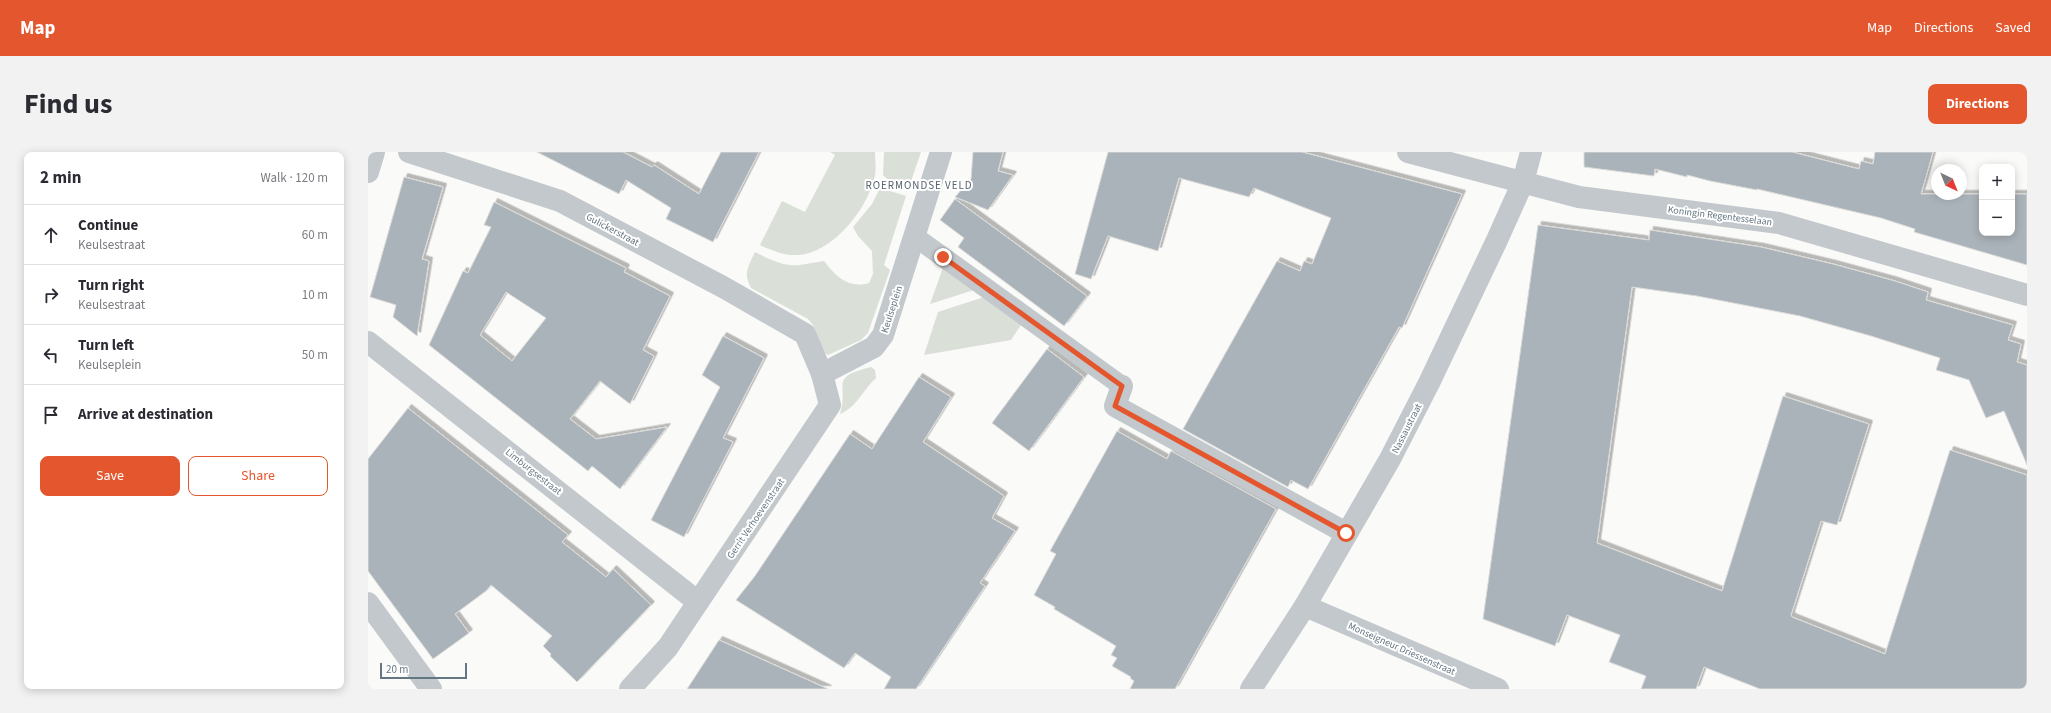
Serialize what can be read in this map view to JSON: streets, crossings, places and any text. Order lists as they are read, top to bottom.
{
  "streets": {
    "street": [
      "Koningin Regentesselaan",
      "Gulickerstraat",
      "Keulseplein",
      "Nassaustraat",
      "Limburgsestraat",
      "Gerrit Verhoevenstraat",
      "Monseigneur Driessenstraat"
    ]
  },
  "crossings": [
    ["Koningin Regentesselaan", "Nassaustraat"],
    ["Gulickerstraat", "Gerrit Verhoevenstraat"],
    ["Keulseplein", "Gerrit Verhoevenstraat"],
    ["Nassaustraat", "Monseigneur Driessenstraat"],
    ["Limburgsestraat", "Gerrit Verhoevenstraat"]
  ],
  "districts": ["ROERMONDSE VELD"],
  "scale_bar": "20 m",
  "north": "bottom right",
  "page": {
    "header": "Map",
    "nav": ["Map", "Directions", "Saved"],
    "title": "Find us",
    "buttons": [
      "Directions",
      ["Save", "Share"]
    ],
    "heading": ["2 min", "Walk · 120 m"],
    "map_buttons": ["+", "−"],
    "list": [
      ["Continue", "Keulsestraat", "60 m"],
      ["Turn right", "Keulsestraat", "10 m"],
      ["Turn left", "Keulseplein", "50 m"],
      "Arrive at destination"
    ],
    "scale": "20 m"
  }
}
